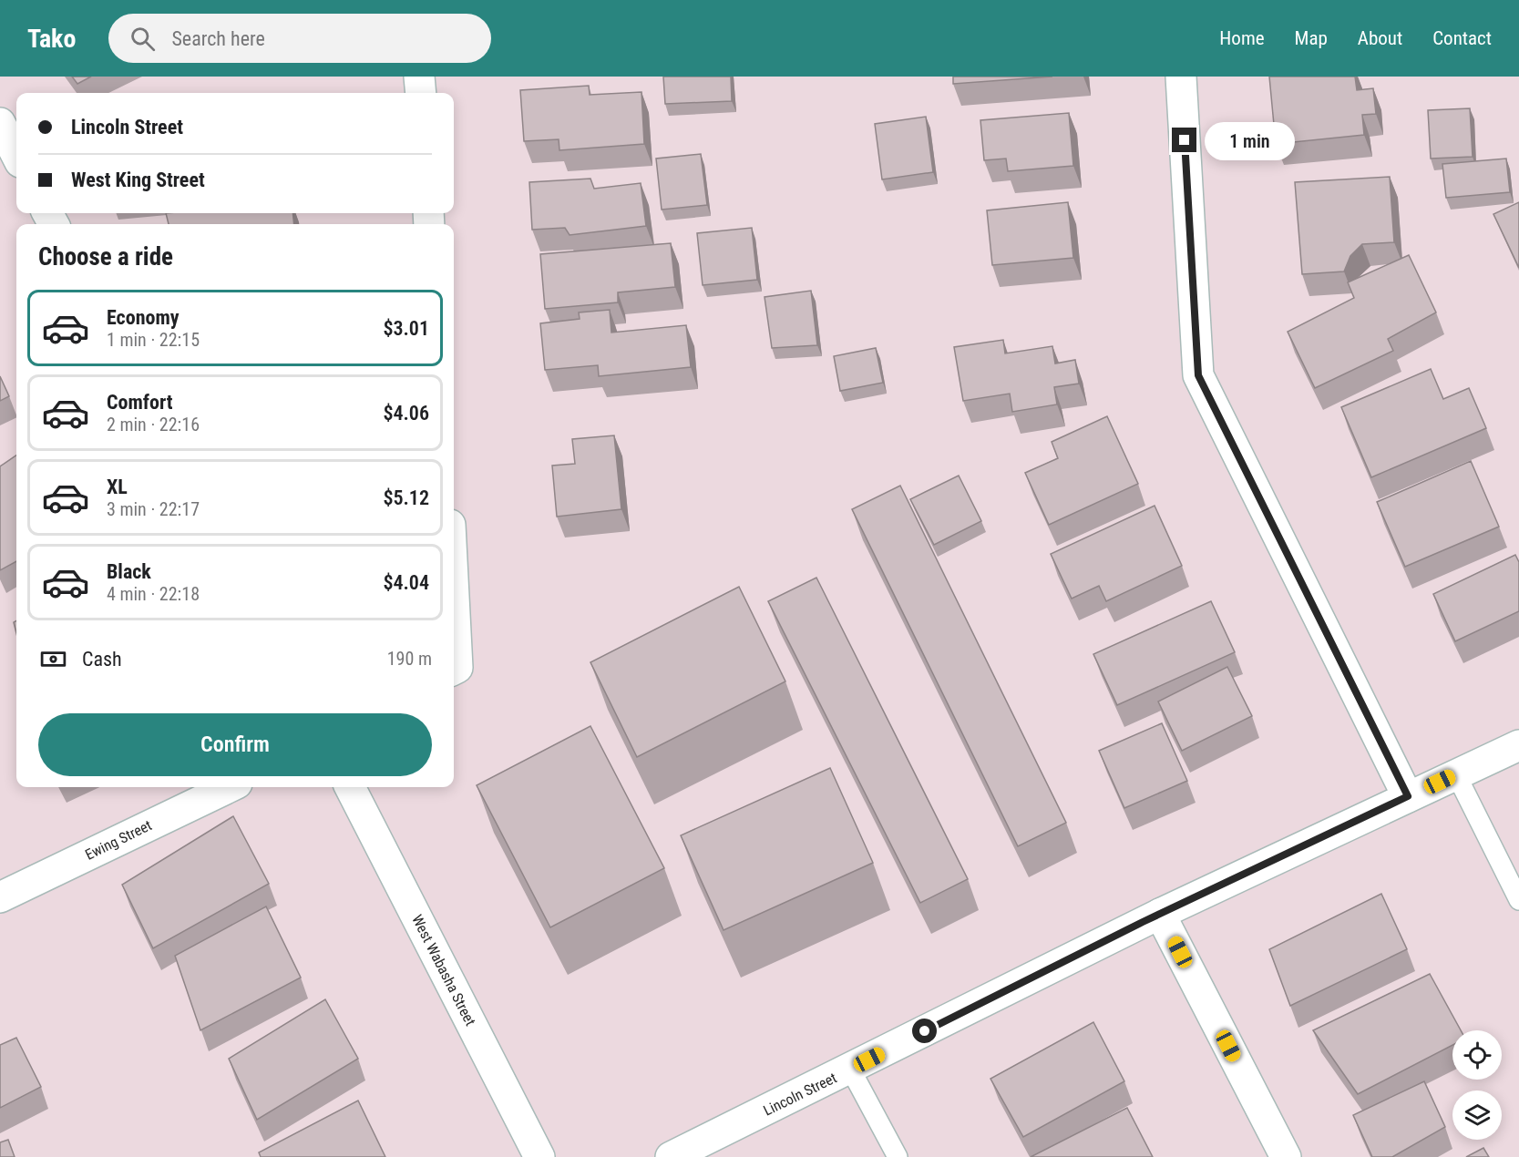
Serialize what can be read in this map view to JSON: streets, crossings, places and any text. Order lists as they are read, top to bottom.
{
  "streets": {
    "street": ["Ewing Street", "West Wabasha Street", "Lincoln Street"]
  },
  "page": {
    "header": "Tako",
    "search": "Search here",
    "nav": [
      "Home",
      "Map",
      "About",
      "Contact"
    ],
    "banner": ["Lincoln Street", "West King Street"],
    "bubble": "1 min",
    "heading": "Choose a ride",
    "list": [
      {
        "name": "Economy",
        "note": "1 min · 22:15",
        "value": "$3.01"
      },
      {
        "name": "Comfort",
        "note": "2 min · 22:16",
        "value": "$4.06"
      },
      {
        "name": "XL",
        "note": "3 min · 22:17",
        "value": "$5.12"
      },
      {
        "name": "Black",
        "note": "4 min · 22:18",
        "value": "$4.04"
      }
    ],
    "pay": ["Cash", "190 m"],
    "buttons": "Confirm"
  }
}
